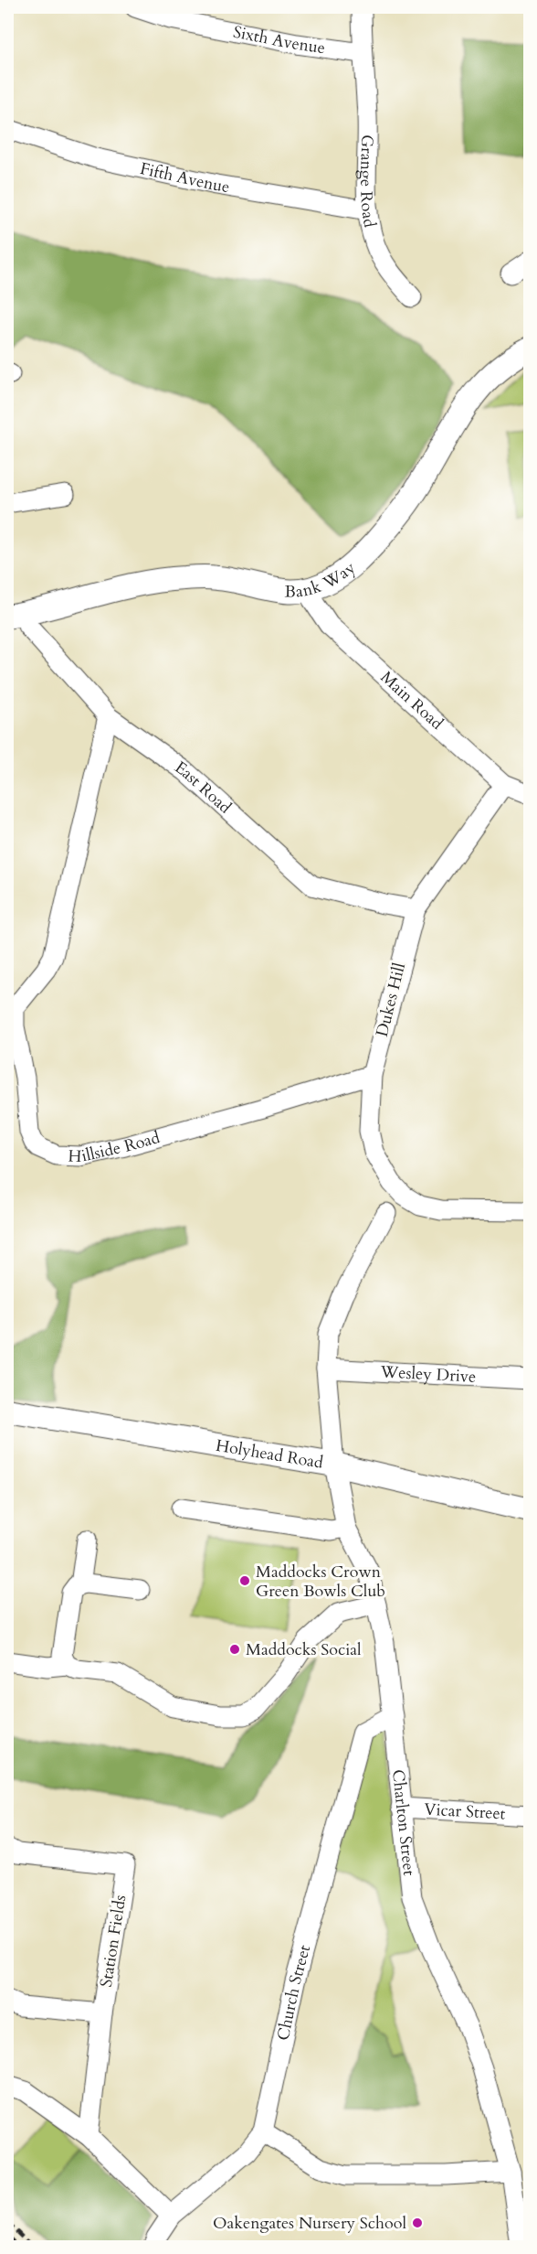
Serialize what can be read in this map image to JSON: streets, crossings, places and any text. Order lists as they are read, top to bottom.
{
  "streets": {
    "street": [
      "Sixth Avenue",
      "Fifth Avenue",
      "Grange Road",
      "Bank Way",
      "Main Road",
      "East Road",
      "Dukes Hill",
      "Hillside Road",
      "Wesley Drive",
      "Holyhead Road",
      "Vicar Street",
      "Charlton Street",
      "Station Fields",
      "Church Street"
    ]
  },
  "crossings": [
    ["Sixth Avenue", "Grange Road"],
    ["Fifth Avenue", "Grange Road"],
    ["Bank Way", "Main Road"],
    ["Bank Way", "East Road"],
    ["Main Road", "Dukes Hill"],
    ["East Road", "Dukes Hill"],
    ["East Road", "Hillside Road"],
    ["Dukes Hill", "Hillside Road"],
    ["Holyhead Road", "Charlton Street"],
    ["Vicar Street", "Charlton Street"],
    ["Charlton Street", "Church Street"]
  ],
  "places": ["Maddocks Crown Green Bowls Club", "Maddocks Social", "Oakengates Nursery School"]
}
